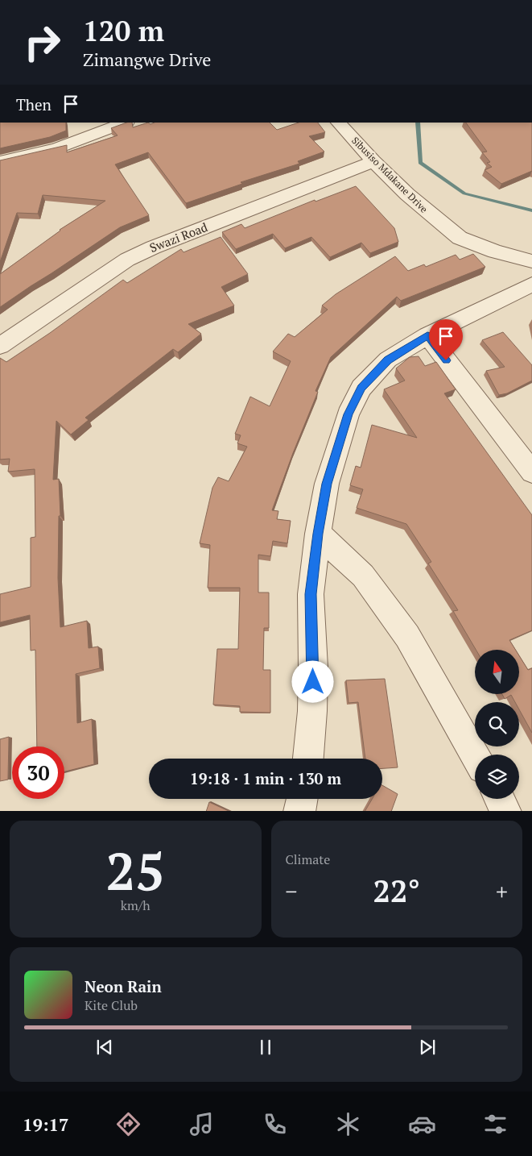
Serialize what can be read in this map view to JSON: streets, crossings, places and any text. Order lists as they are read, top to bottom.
{
  "streets": {
    "street": ["Sibusiso Mdakane Drive", "Swazi Road"]
  },
  "crossings": [
    ["Sibusiso Mdakane Drive", "Swazi Road"]
  ],
  "north": "top",
  "page": {
    "turn": ["120 m", "Zimangwe Drive"],
    "then": "Then",
    "limit": "30",
    "trip": "19:18 · 1 min · 130 m",
    "tile": [
      ["25", "km/h"],
      "Climate"
    ],
    "heat": ["−", "22°", "+"],
    "song": ["Neon Rain", "Kite Club"],
    "tabs": "19:17"
  }
}
